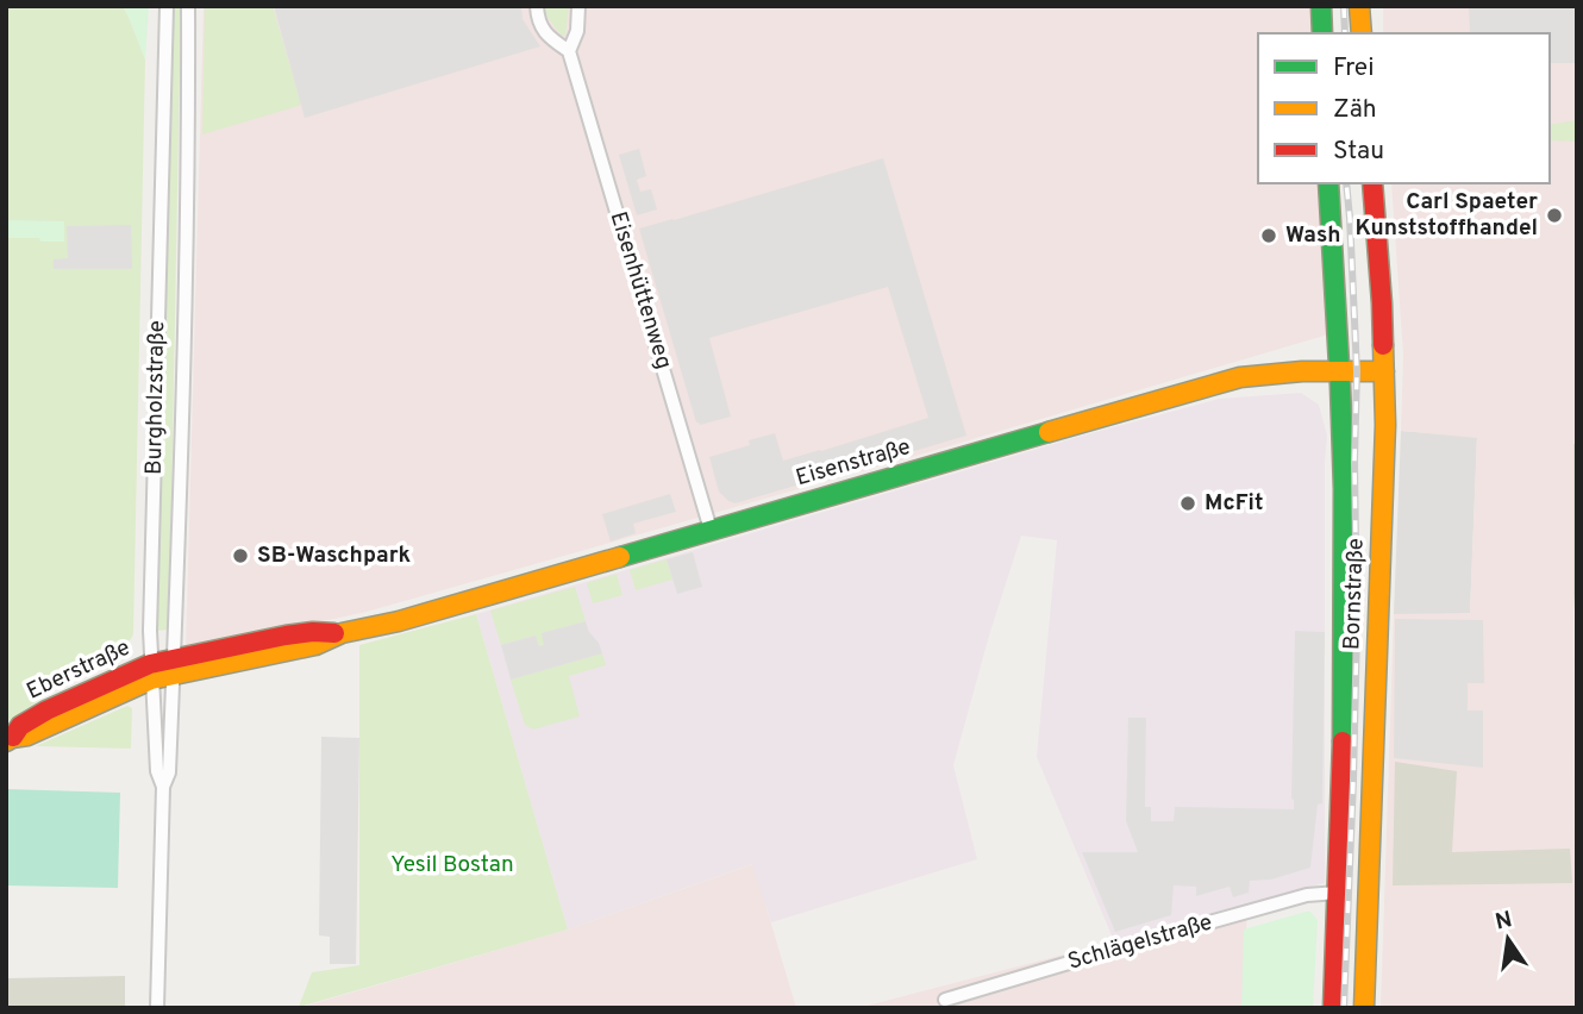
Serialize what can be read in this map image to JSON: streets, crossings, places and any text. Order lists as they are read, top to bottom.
{
  "streets": {
    "main road": ["Eisenstraße", "Bornstraße", "Eberstraße"],
    "street": ["Eisenhüttenweg", "Burgholzstraße", "Schlägelstraße"]
  },
  "crossings": [
    ["Eisenhüttenweg", "Eisenstraße"],
    ["Burgholzstraße", "Eisenstraße"],
    ["Burgholzstraße", "Eberstraße"],
    ["Eisenstraße", "Bornstraße"],
    ["Eisenstraße", "Eberstraße"],
    ["Bornstraße", "Schlägelstraße"]
  ],
  "parks": ["Yesil Bostan"],
  "places": [
    "Carl Spaeter Kunststoffhandel",
    "Wash",
    "McFit",
    "SB-Waschpark"
  ],
  "legend": ["Frei", "Zäh", "Stau"],
  "north": "top"
}
